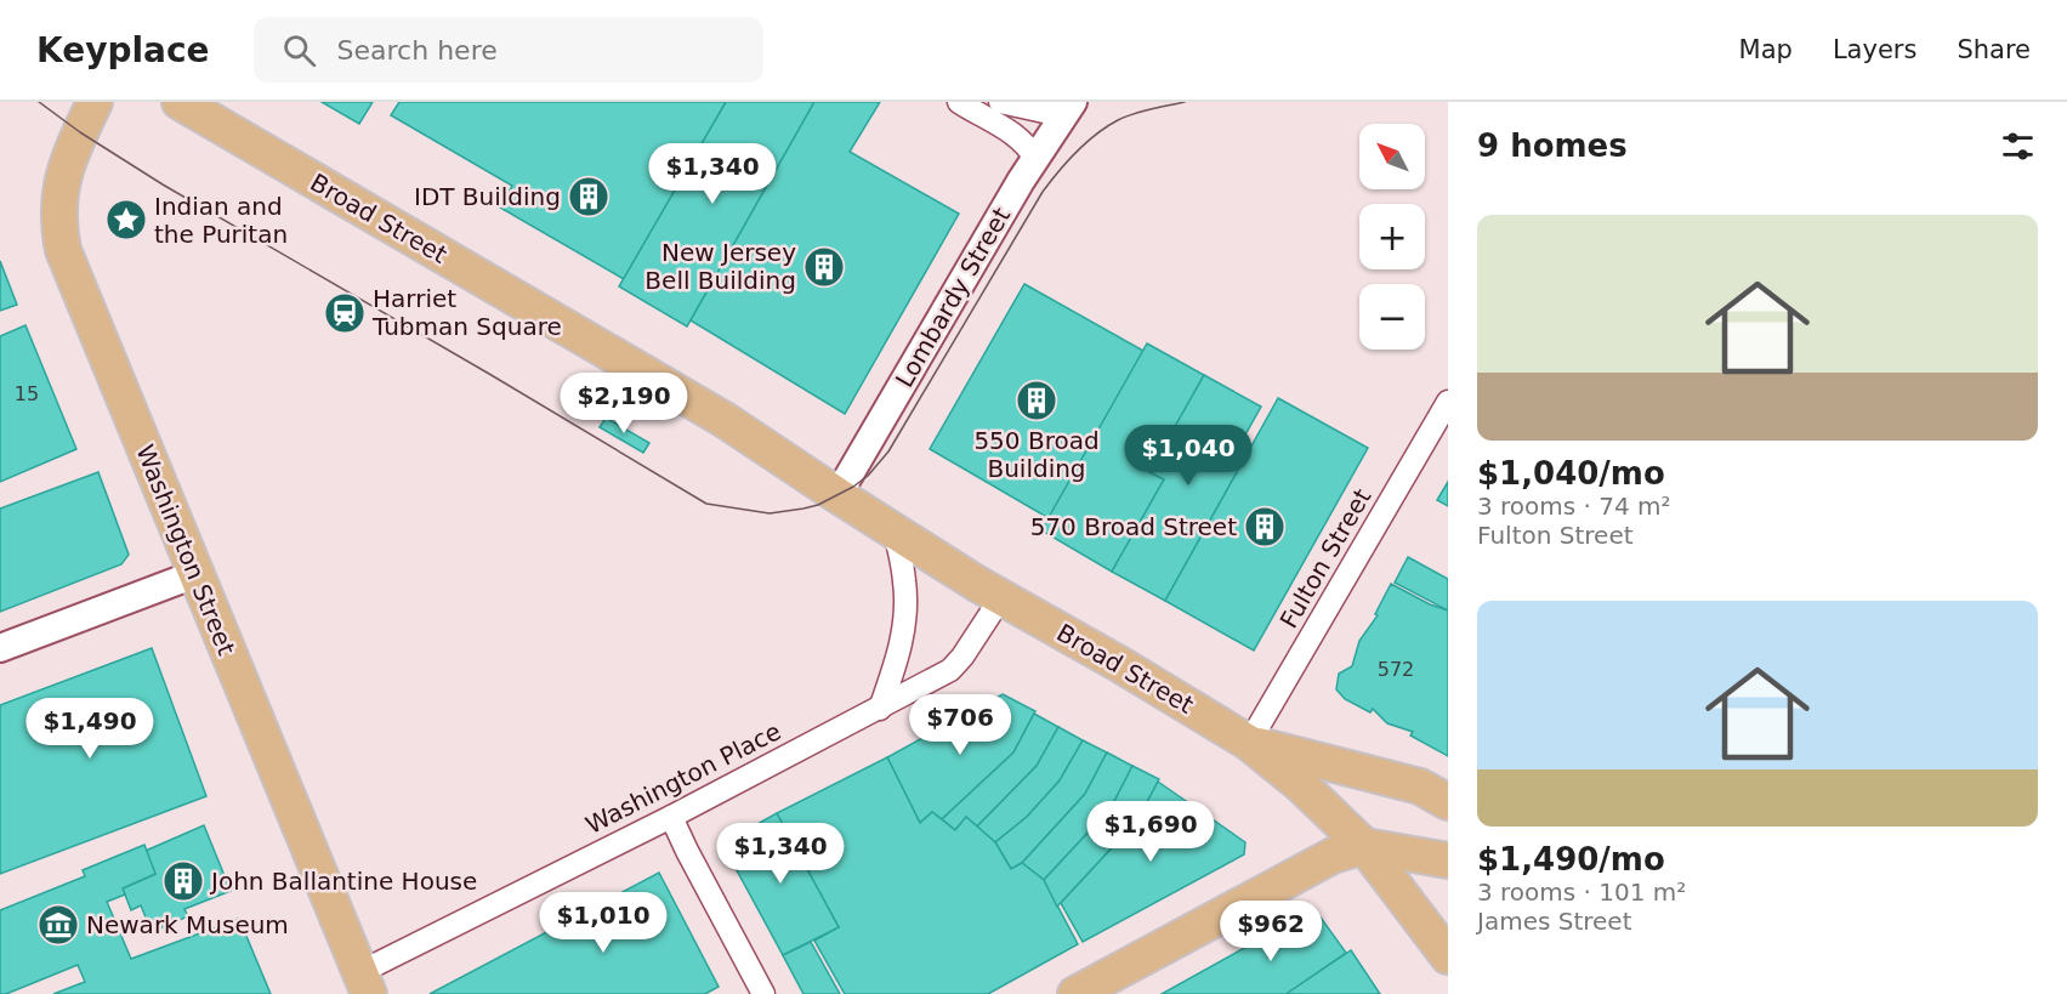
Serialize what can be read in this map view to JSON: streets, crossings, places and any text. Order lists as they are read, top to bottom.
{
  "streets": {
    "main road": ["Broad Street", "Washington Street"],
    "street": ["Lombardy Street", "Fulton Street", "Washington Place"]
  },
  "crossings": [
    ["Broad Street", "Lombardy Street"],
    ["Broad Street", "Fulton Street"],
    ["Broad Street", "Washington Place"],
    ["Washington Street", "Washington Place"]
  ],
  "places": {
    "building": [
      "IDT Building",
      "New Jersey Bell Building",
      "550 Broad Building",
      "570 Broad Street",
      "John Ballantine House"
    ],
    "place": ["Indian and the Puritan"],
    "station": ["Harriet Tubman Square"],
    "museum": ["Newark Museum"]
  },
  "house_numbers": ["15", "572"],
  "north": "top left",
  "page": {
    "header": "Keyplace",
    "search": "Search here",
    "nav": ["Map", "Layers", "Share"],
    "heading": "9 homes",
    "map_buttons": ["+", "−"],
    "price": [
      "$1,340",
      "$2,190",
      "$1,040",
      "$706",
      "$1,490",
      "$1,690",
      "$1,340",
      "$1,010",
      "$962"
    ],
    "list": [
      {
        "name": "$1,040/mo",
        "note": "3 rooms · 74 m² · Fulton Street"
      },
      {
        "name": "$1,490/mo",
        "note": "3 rooms · 101 m² · James Street"
      }
    ]
  }
}
